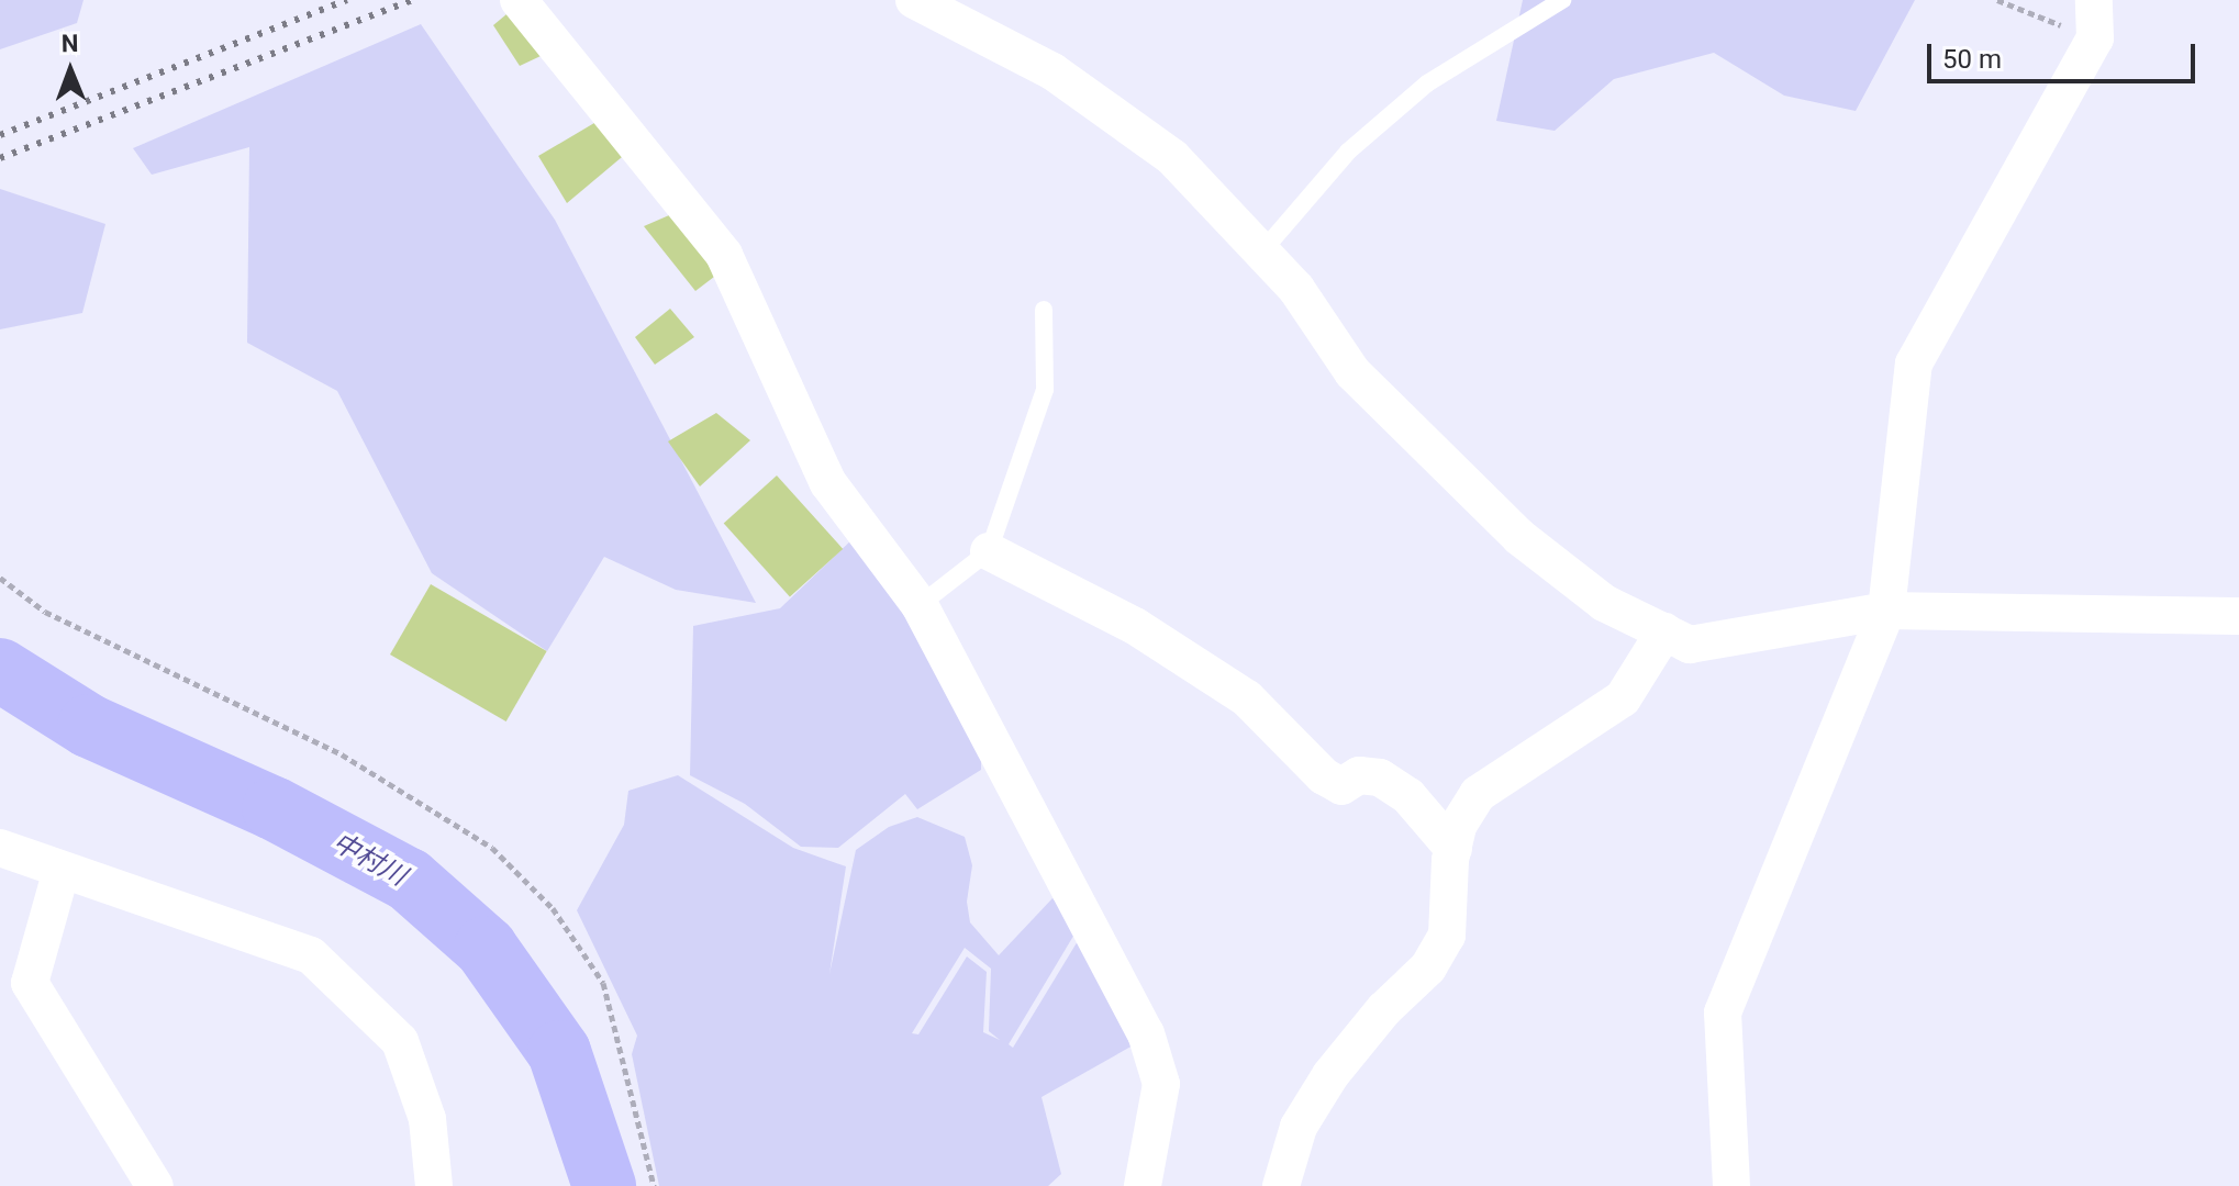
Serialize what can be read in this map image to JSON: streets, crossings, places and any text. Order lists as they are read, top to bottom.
{
  "water": ["中村川"],
  "scale_bar": "50 m",
  "north": "top"
}
